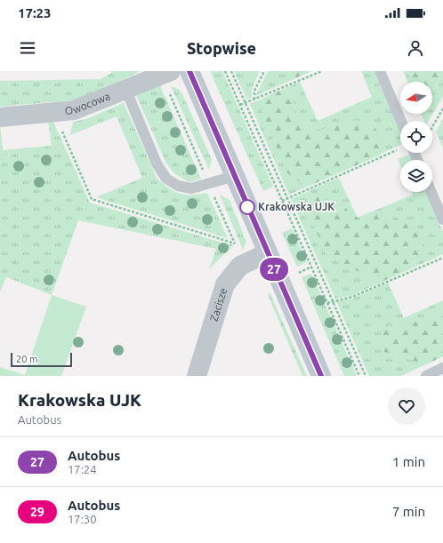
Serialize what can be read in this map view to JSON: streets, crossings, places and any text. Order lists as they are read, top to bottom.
{
  "streets": {
    "street": ["Owocowa", "Zacisze"]
  },
  "places": ["Krakowska UJK"],
  "lines": ["bus line 27"],
  "scale_bar": "20 m",
  "north": "left",
  "page": {
    "status": "17:23",
    "header": "Stopwise",
    "on_map": "27",
    "scale": "20 m",
    "heading": ["Krakowska UJK", "Autobus"],
    "list": [
      {
        "mark": "27",
        "name": "Autobus",
        "note": "17:24",
        "value": "1 min"
      },
      {
        "mark": "29",
        "name": "Autobus",
        "note": "17:30",
        "value": "7 min"
      }
    ]
  }
}
